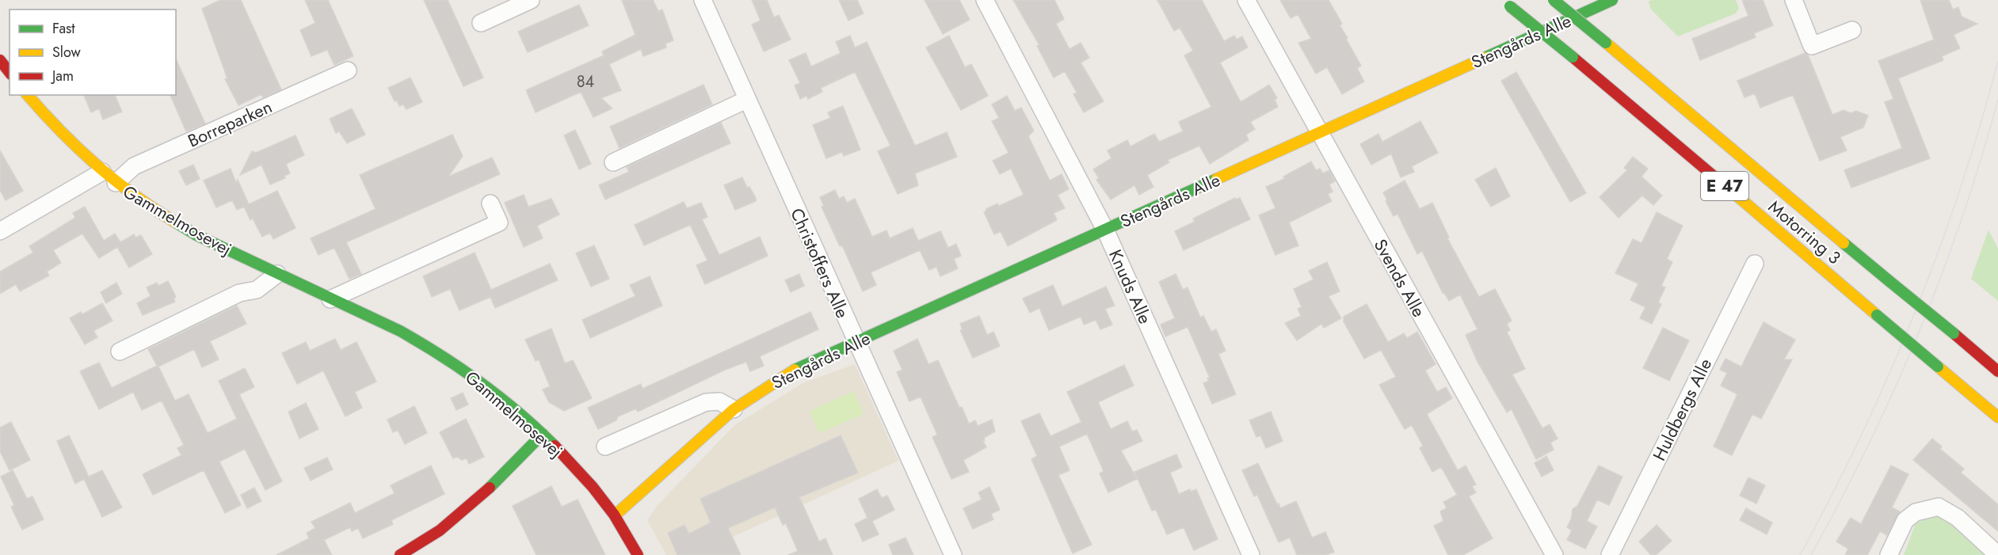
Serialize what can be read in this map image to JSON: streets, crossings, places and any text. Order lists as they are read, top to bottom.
{
  "streets": {
    "main road": [
      "Stengårds Alle",
      "E 47",
      "Gammelmosevej",
      "Motorring 3"
    ],
    "street": [
      "Borreparken",
      "Christoffers Alle",
      "Svends Alle",
      "Knuds Alle",
      "Huldbergs Alle"
    ]
  },
  "crossings": [
    ["Stengårds Alle", "Gammelmosevej"],
    ["Stengårds Alle", "Christoffers Alle"],
    ["Stengårds Alle", "Svends Alle"],
    ["Stengårds Alle", "Knuds Alle"],
    ["Borreparken", "Gammelmosevej"]
  ],
  "house_numbers": ["84"],
  "legend": ["Fast", "Slow", "Jam"]
}
